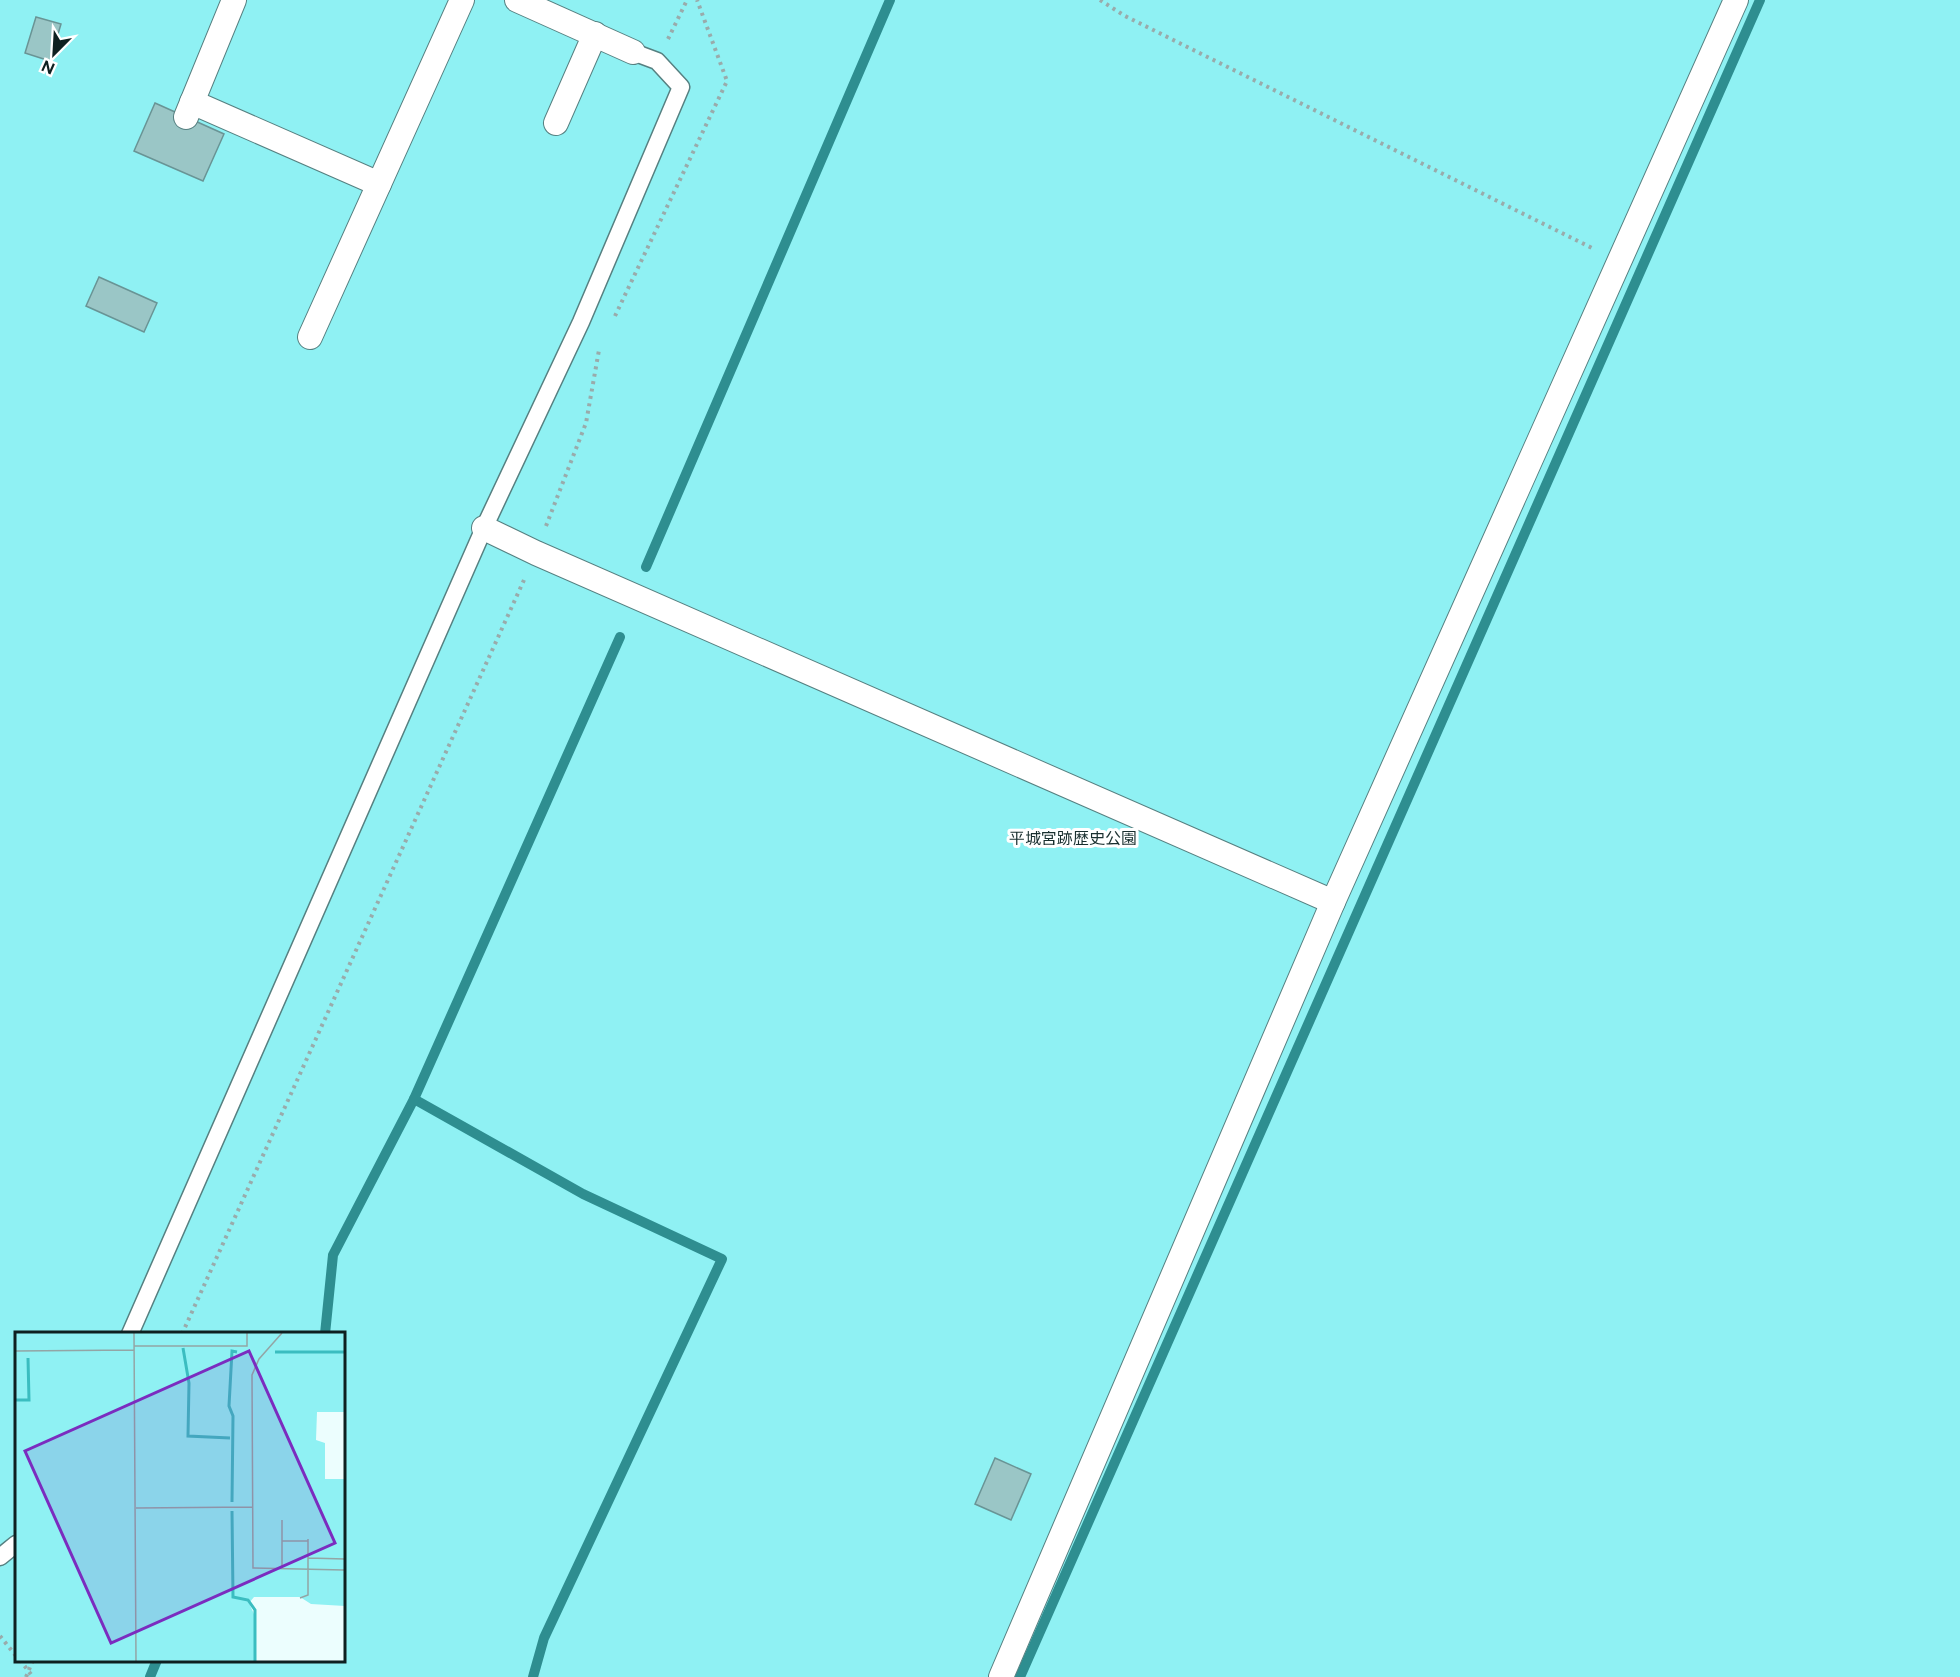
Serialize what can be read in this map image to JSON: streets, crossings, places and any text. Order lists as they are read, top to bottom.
{
  "parks": ["平城宮跡歴史公園"],
  "north": "bottom left"
}
